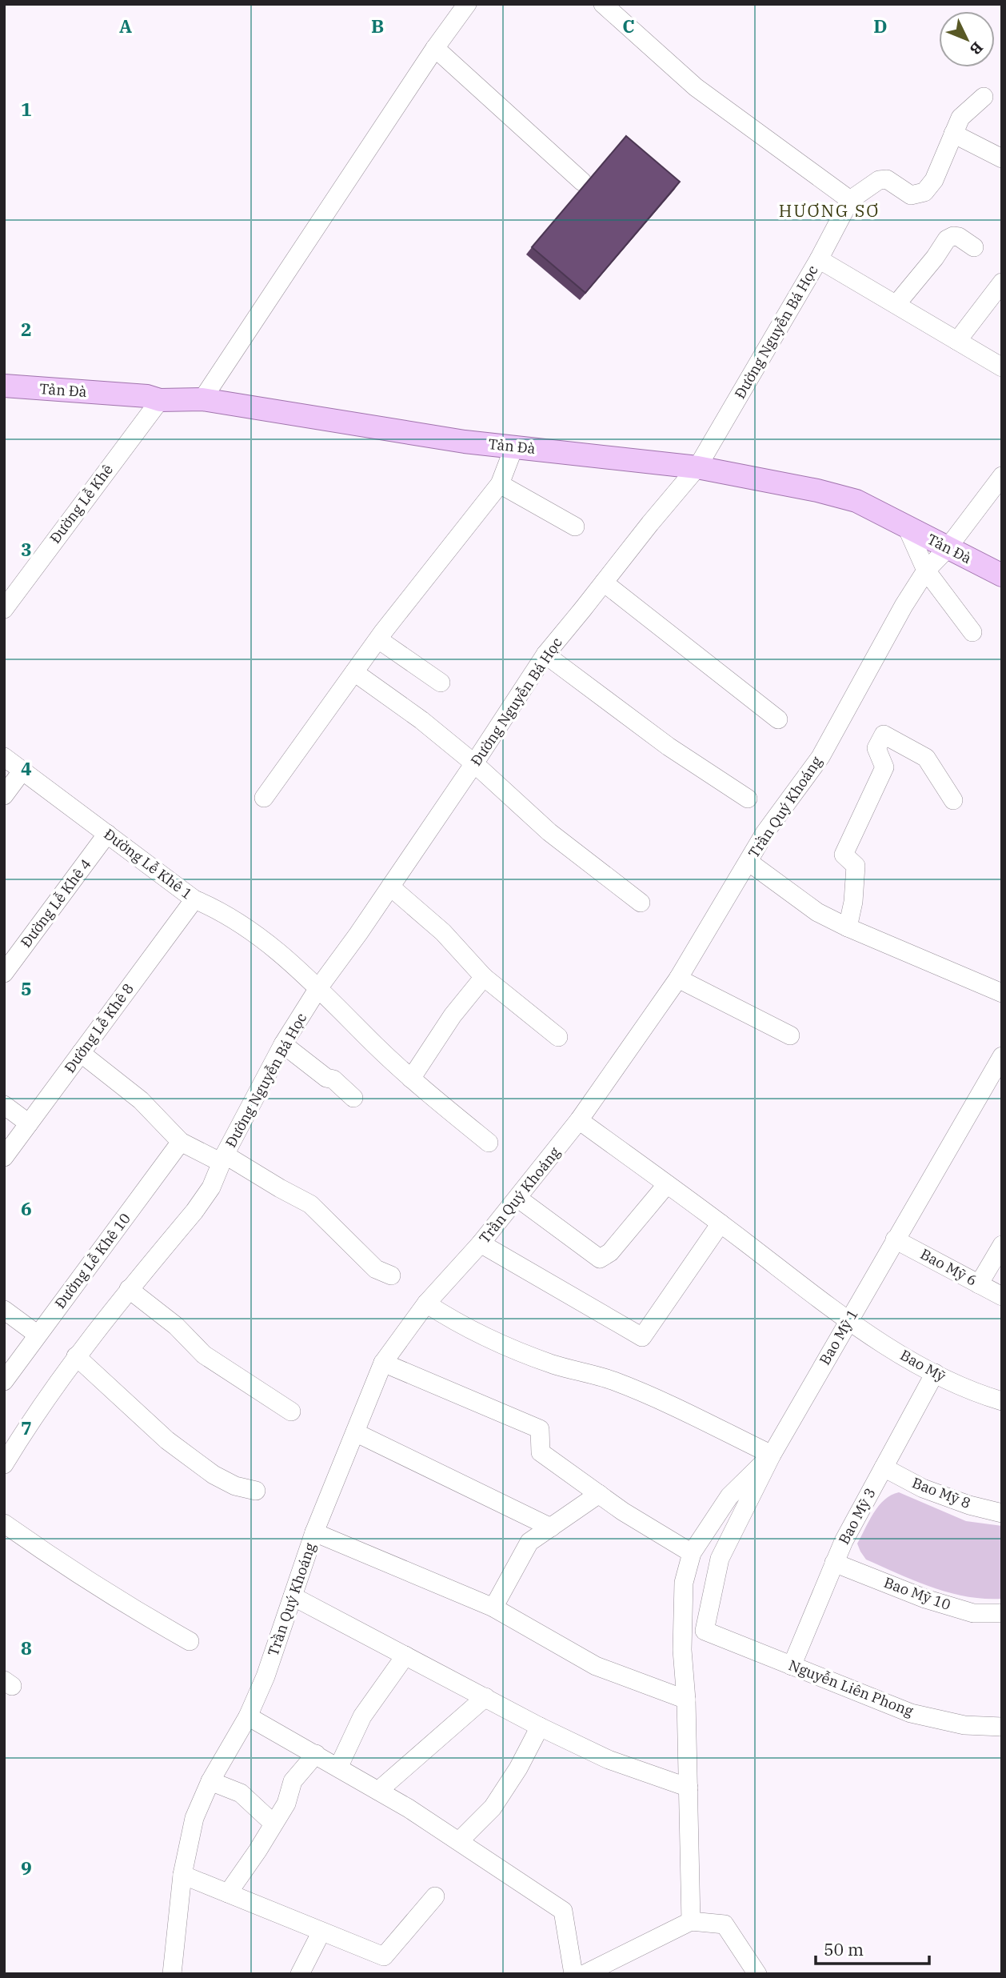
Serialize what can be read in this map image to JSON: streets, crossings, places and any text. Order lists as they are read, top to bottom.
{
  "streets": {
    "main road": ["Tản Đà"],
    "street": [
      "Đường Nguyễn Bá Học",
      "Đường Lễ Khê",
      "Trần Quý Khoáng",
      "Đường Lễ Khê 1",
      "Đường Lễ Khê 4",
      "Đường Lễ Khê 8",
      "Đường Lễ Khê 10",
      "Bao Mỹ 6",
      "Bao Mỹ 1",
      "Bao Mỹ",
      "Bao Mỹ 8",
      "Bao Mỹ 3",
      "Bao Mỹ 10",
      "Nguyễn Liên Phong"
    ]
  },
  "crossings": [
    ["Đường Nguyễn Bá Học", "Tản Đà"],
    ["Đường Nguyễn Bá Học", "Đường Lễ Khê 1"],
    ["Tản Đà", "Đường Lễ Khê"],
    ["Tản Đà", "Trần Quý Khoáng"],
    ["Trần Quý Khoáng", "Bao Mỹ"],
    ["Đường Lễ Khê 1", "Đường Lễ Khê 4"],
    ["Đường Lễ Khê 1", "Đường Lễ Khê 8"],
    ["Bao Mỹ 6", "Bao Mỹ 1"],
    ["Bao Mỹ 1", "Bao Mỹ"],
    ["Bao Mỹ 1", "Nguyễn Liên Phong"],
    ["Bao Mỹ", "Bao Mỹ 3"],
    ["Bao Mỹ 8", "Bao Mỹ 3"],
    ["Bao Mỹ 3", "Bao Mỹ 10"],
    ["Bao Mỹ 3", "Nguyễn Liên Phong"]
  ],
  "districts": ["HƯƠNG SƠ"],
  "scale_bar": "50 m",
  "north": "bottom right",
  "grid": {
    "columns": [
      "A",
      "B",
      "C",
      "D"
    ],
    "rows": [
      "1",
      "2",
      "3",
      "4",
      "5",
      "6",
      "7",
      "8",
      "9"
    ]
  }
}
